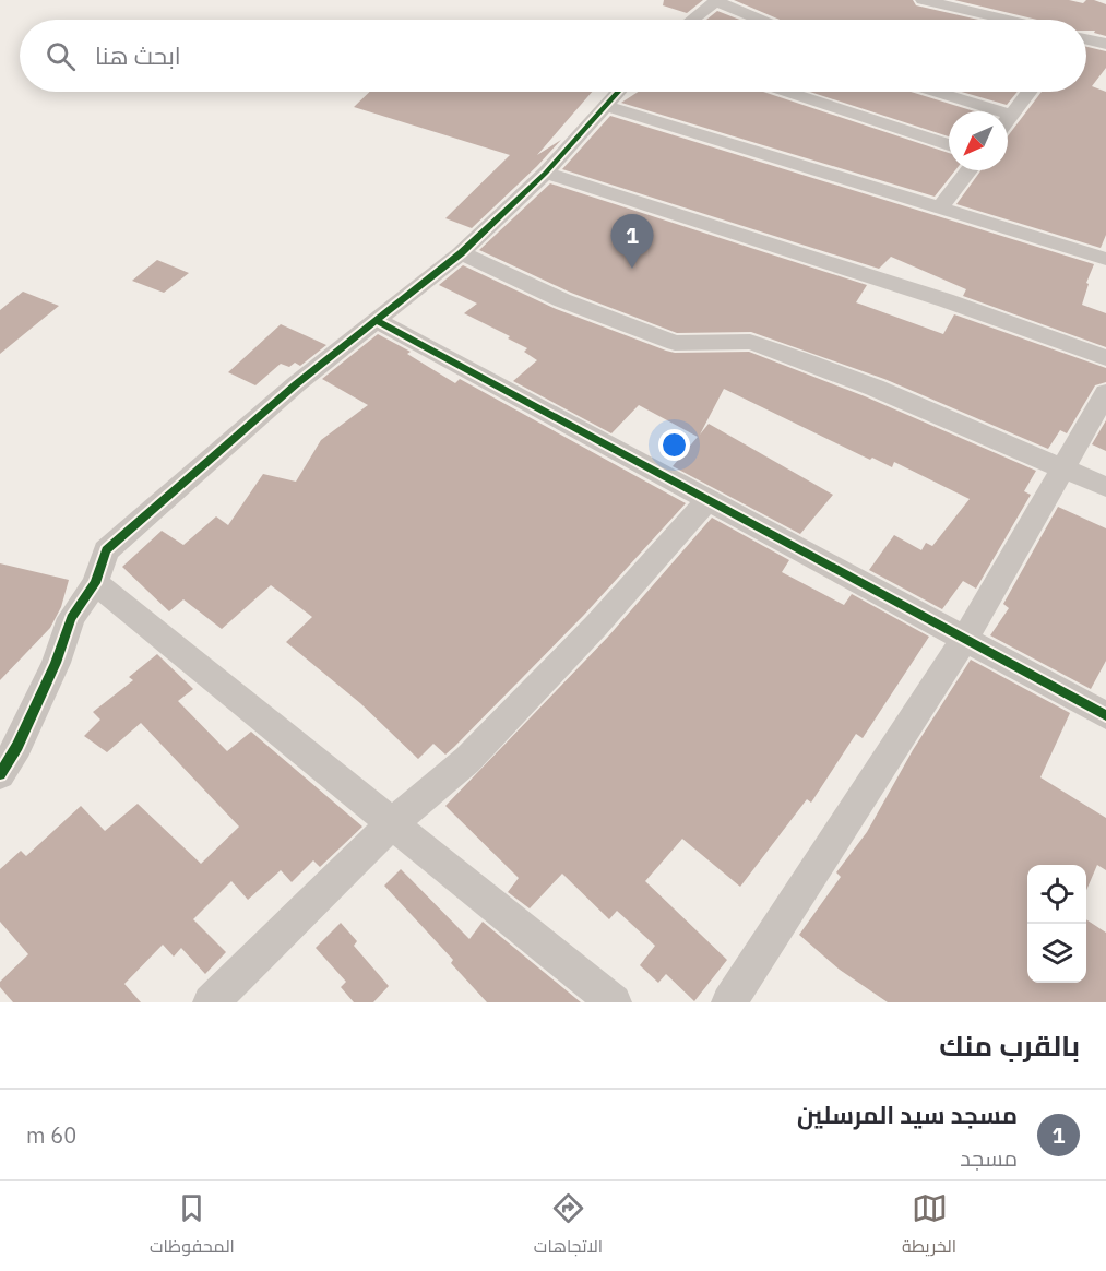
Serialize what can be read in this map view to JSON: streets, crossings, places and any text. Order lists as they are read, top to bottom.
{
  "north": "bottom left",
  "page": {
    "search": "ابحث هنا",
    "pins": "1",
    "heading": "بالقرب منك",
    "list": [
      {
        "mark": "1",
        "name": "مسجد سيد المرسلين",
        "note": "مسجد",
        "value": "60 m"
      }
    ],
    "nav": ["الخريطة", "الاتجاهات", "المحفوظات"]
  }
}
